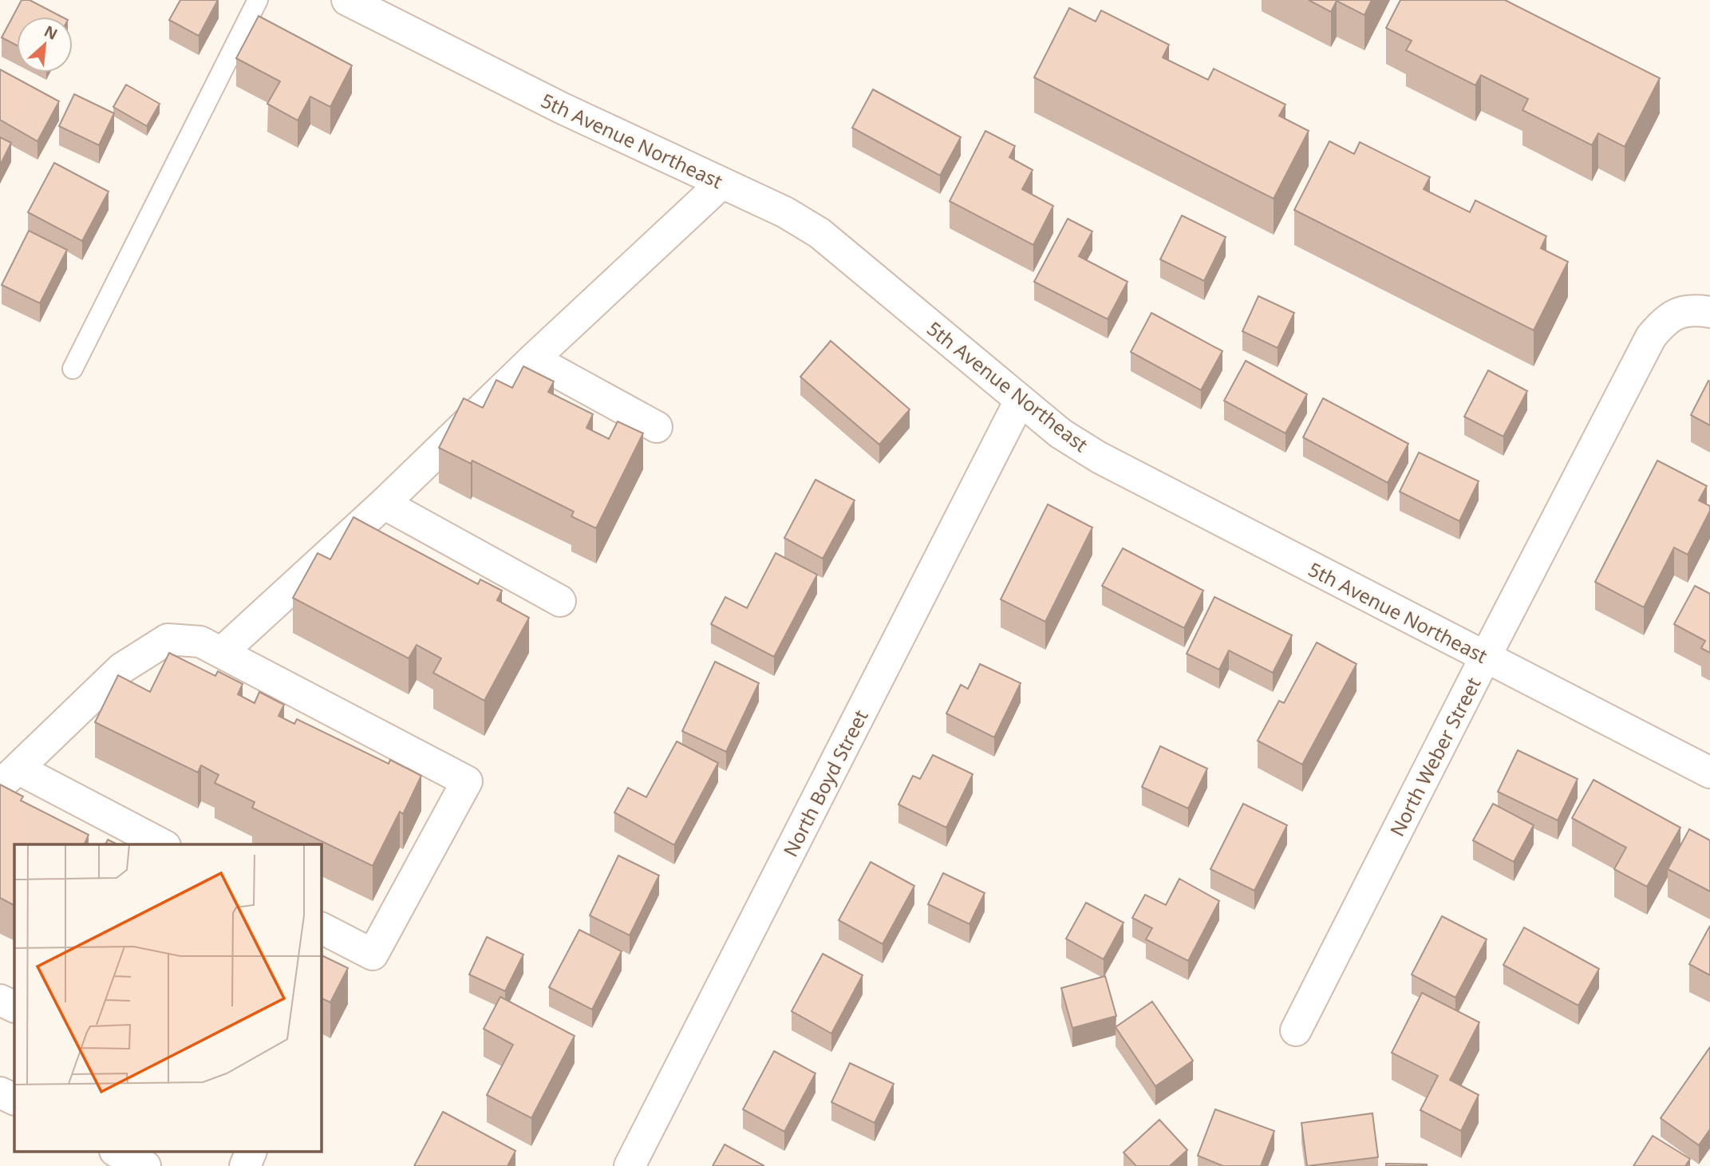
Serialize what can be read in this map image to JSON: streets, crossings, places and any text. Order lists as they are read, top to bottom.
{
  "streets": {
    "street": ["5th Avenue Northeast", "North Weber Street", "North Boyd Street"]
  },
  "crossings": [
    ["5th Avenue Northeast", "North Weber Street"],
    ["5th Avenue Northeast", "North Boyd Street"]
  ],
  "north": "top right"
}
